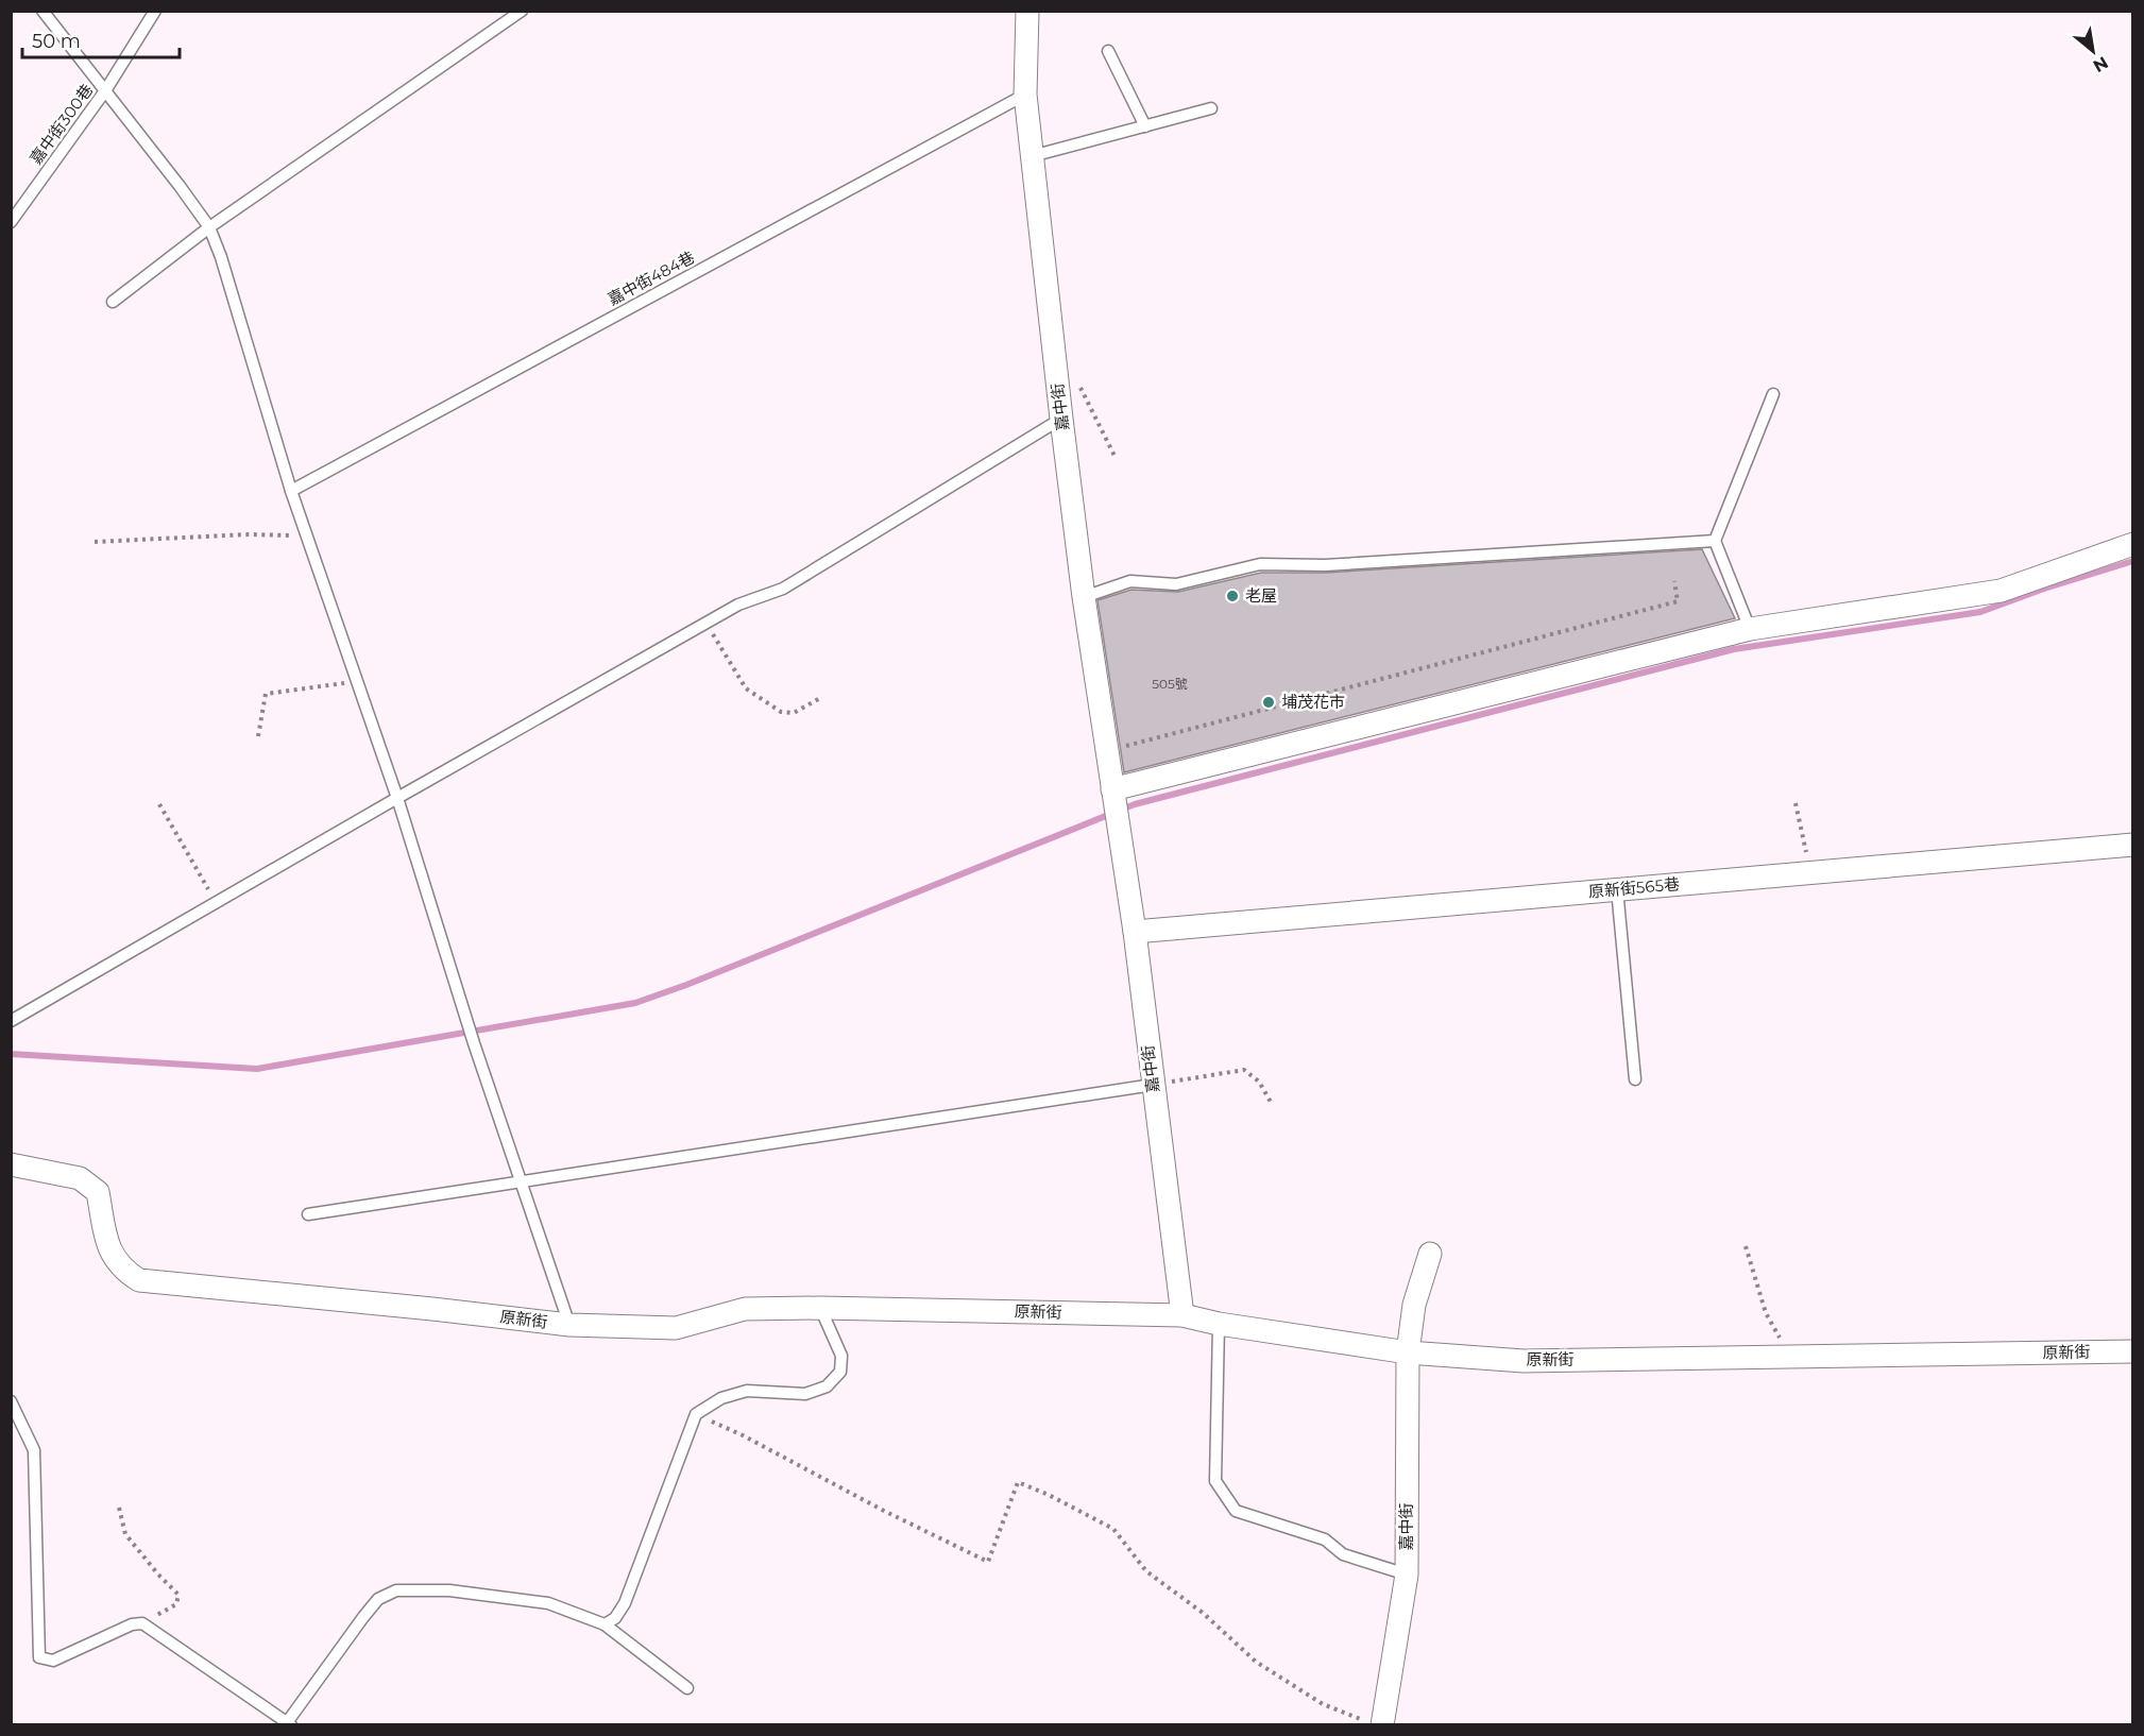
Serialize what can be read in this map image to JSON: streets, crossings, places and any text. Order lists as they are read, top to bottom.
{
  "streets": {
    "street": ["嘉中街", "原新街565巷", "原新街"],
    "lane": ["嘉中街300巷", "嘉中街484巷"]
  },
  "crossings": [
    ["嘉中街484巷", "嘉中街"],
    ["嘉中街", "原新街565巷"],
    ["嘉中街", "原新街"]
  ],
  "places": ["老屋", "埔茂花市"],
  "house_numbers": ["505號"],
  "scale_bar": "50 m",
  "north": "bottom right"
}
